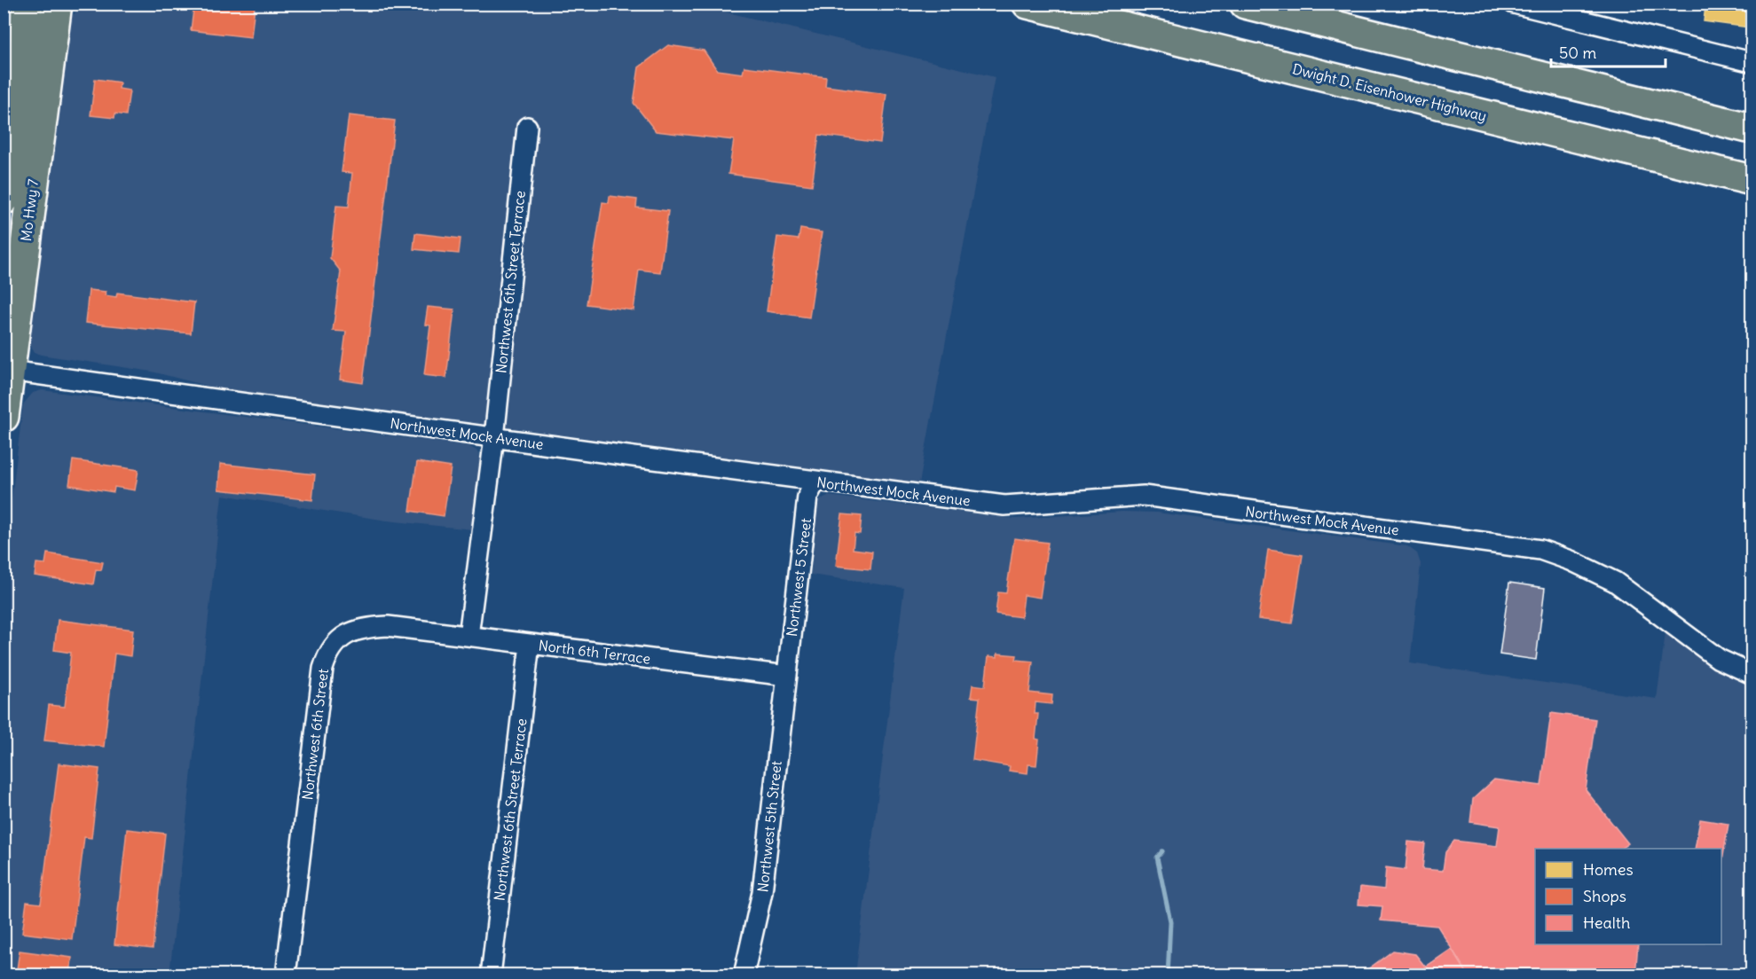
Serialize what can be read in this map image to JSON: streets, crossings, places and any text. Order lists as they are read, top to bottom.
{
  "streets": {
    "main road": ["Dwight D. Eisenhower Highway", "Mo Hwy 7"],
    "street": [
      "Northwest 6th Street Terrace",
      "Northwest Mock Avenue",
      "Northwest 5 Street",
      "North 6th Terrace",
      "Northwest 6th Street",
      "Northwest 5th Street"
    ]
  },
  "crossings": [
    ["Mo Hwy 7", "Northwest Mock Avenue"],
    ["Northwest 6th Street Terrace", "Northwest Mock Avenue"],
    ["Northwest 6th Street Terrace", "North 6th Terrace"],
    ["Northwest Mock Avenue", "Northwest 5 Street"],
    ["Northwest 5 Street", "North 6th Terrace"],
    ["Northwest 5 Street", "Northwest 5th Street"],
    ["North 6th Terrace", "Northwest 6th Street"],
    ["North 6th Terrace", "Northwest 5th Street"]
  ],
  "legend": ["Homes", "Shops", "Health"],
  "scale_bar": "50 m"
}
